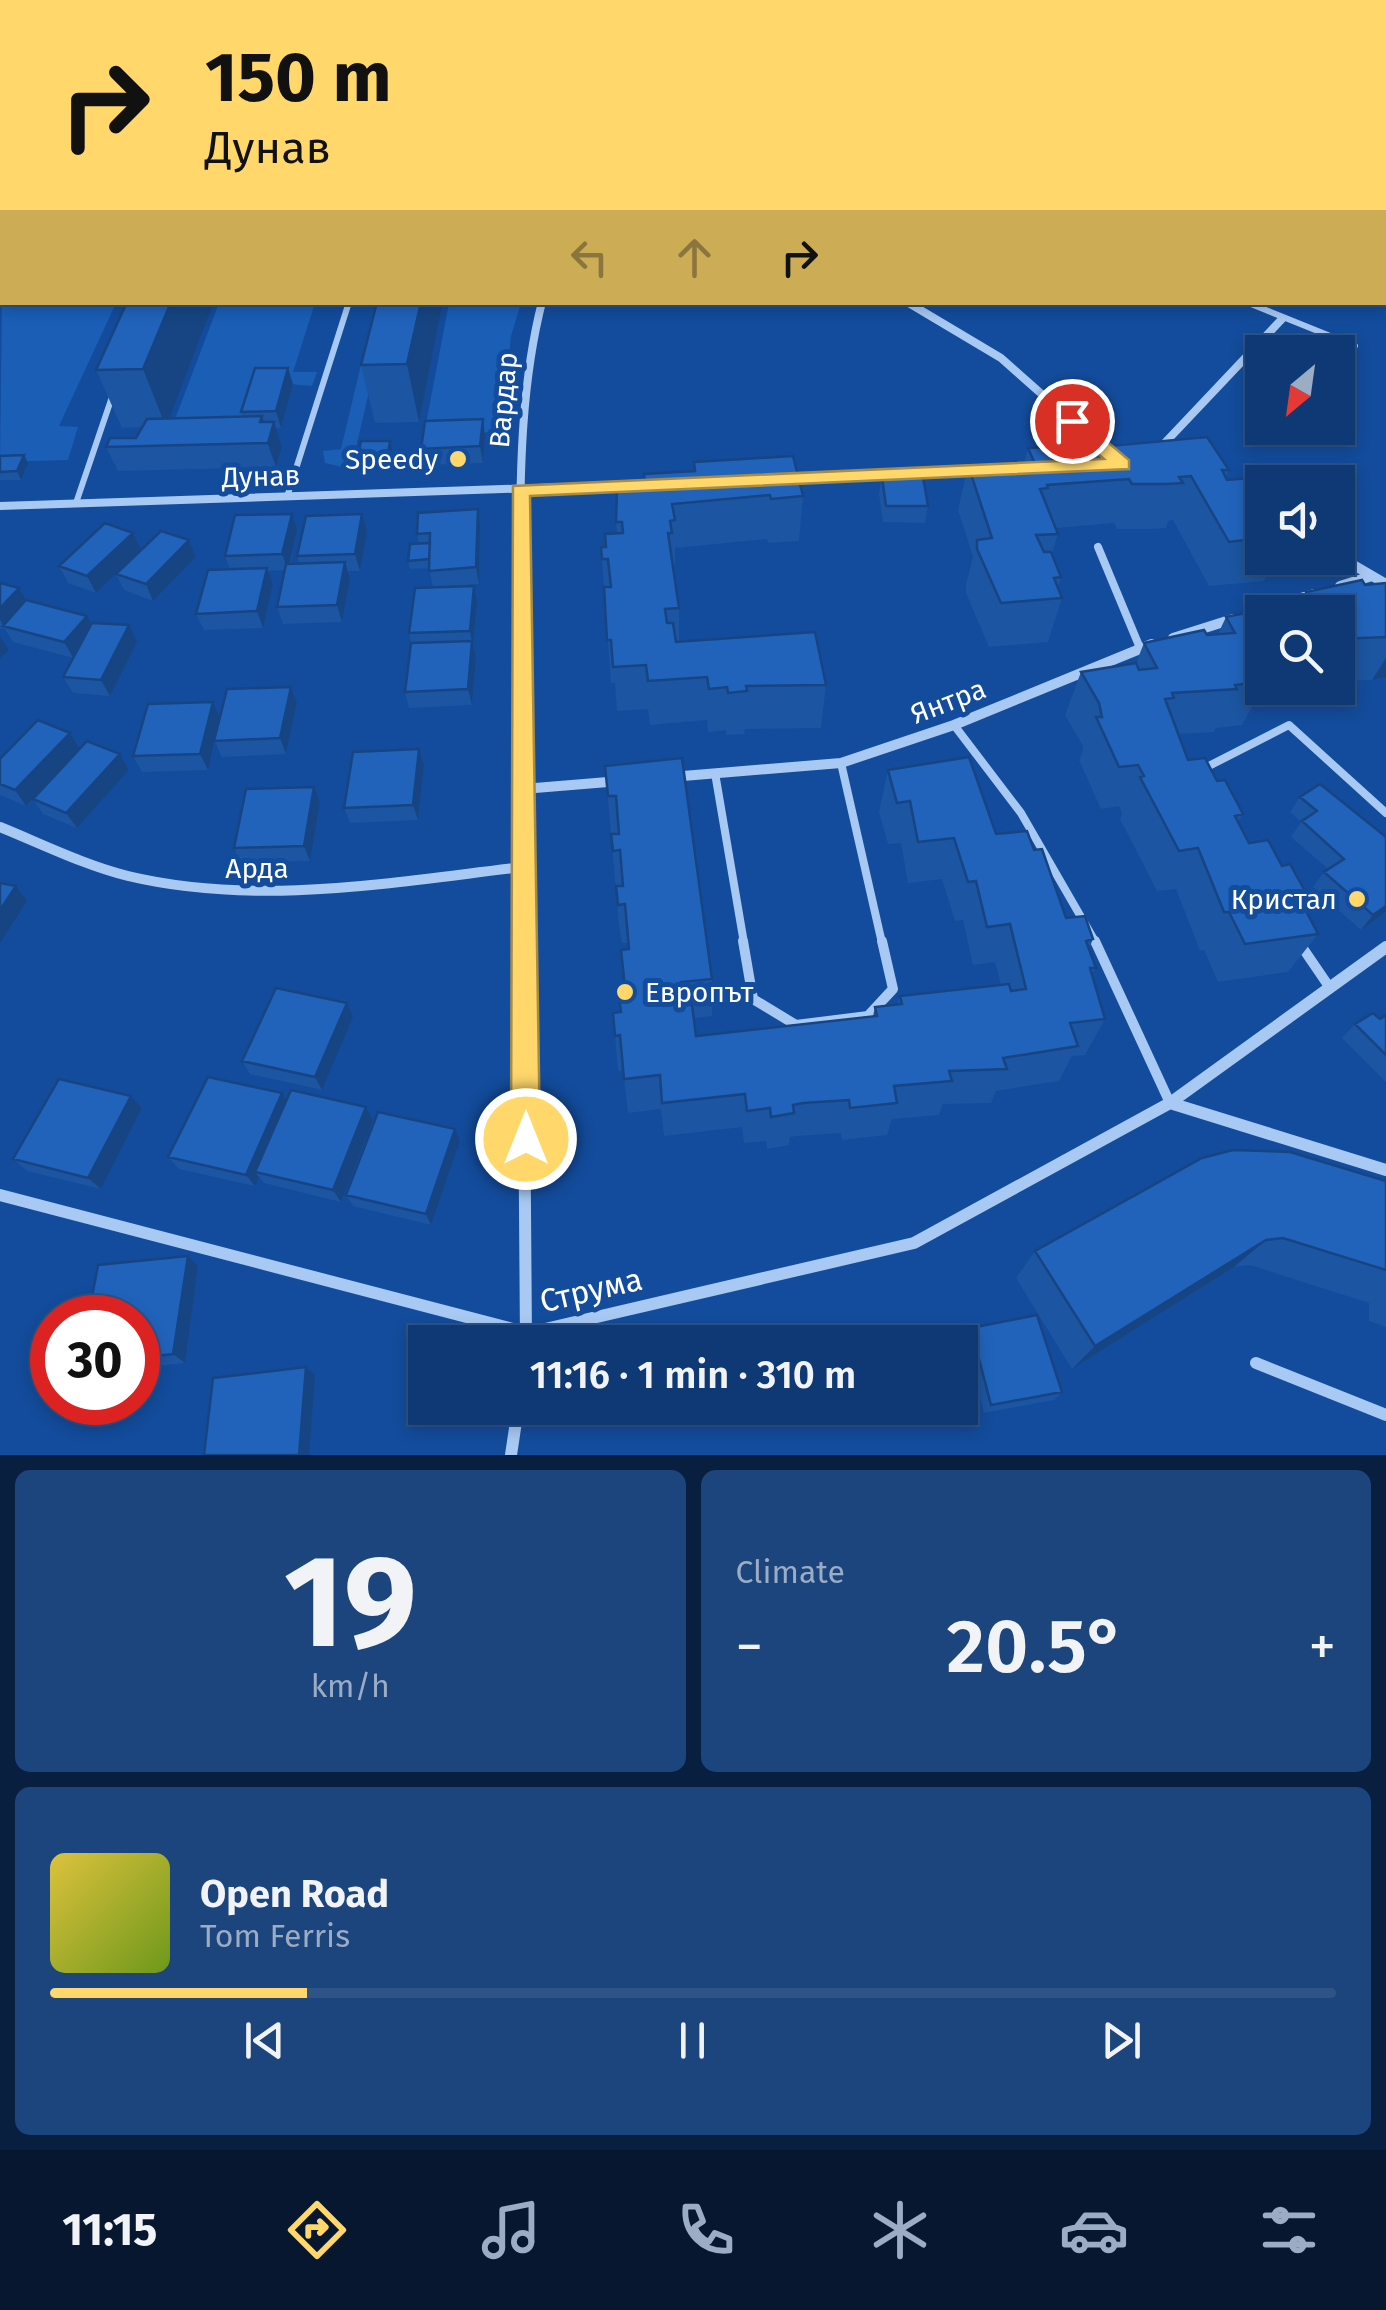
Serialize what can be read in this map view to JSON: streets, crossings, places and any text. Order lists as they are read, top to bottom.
{
  "streets": {
    "street": [
      "Вардар",
      "Дунав",
      "Янтра",
      "Арда",
      "Струма"
    ]
  },
  "crossings": [
    ["Вардар", "Дунав"],
    ["Вардар", "Арда"]
  ],
  "places": ["Speedy", "Кристал", "Европът"],
  "north": "bottom left",
  "page": {
    "turn": ["150 m", "Дунав"],
    "limit": "30",
    "trip": "11:16 · 1 min · 310 m",
    "tile": [
      ["19", "km/h"],
      "Climate"
    ],
    "heat": ["−", "20.5°", "+"],
    "song": ["Open Road", "Tom Ferris"],
    "tabs": "11:15"
  }
}
